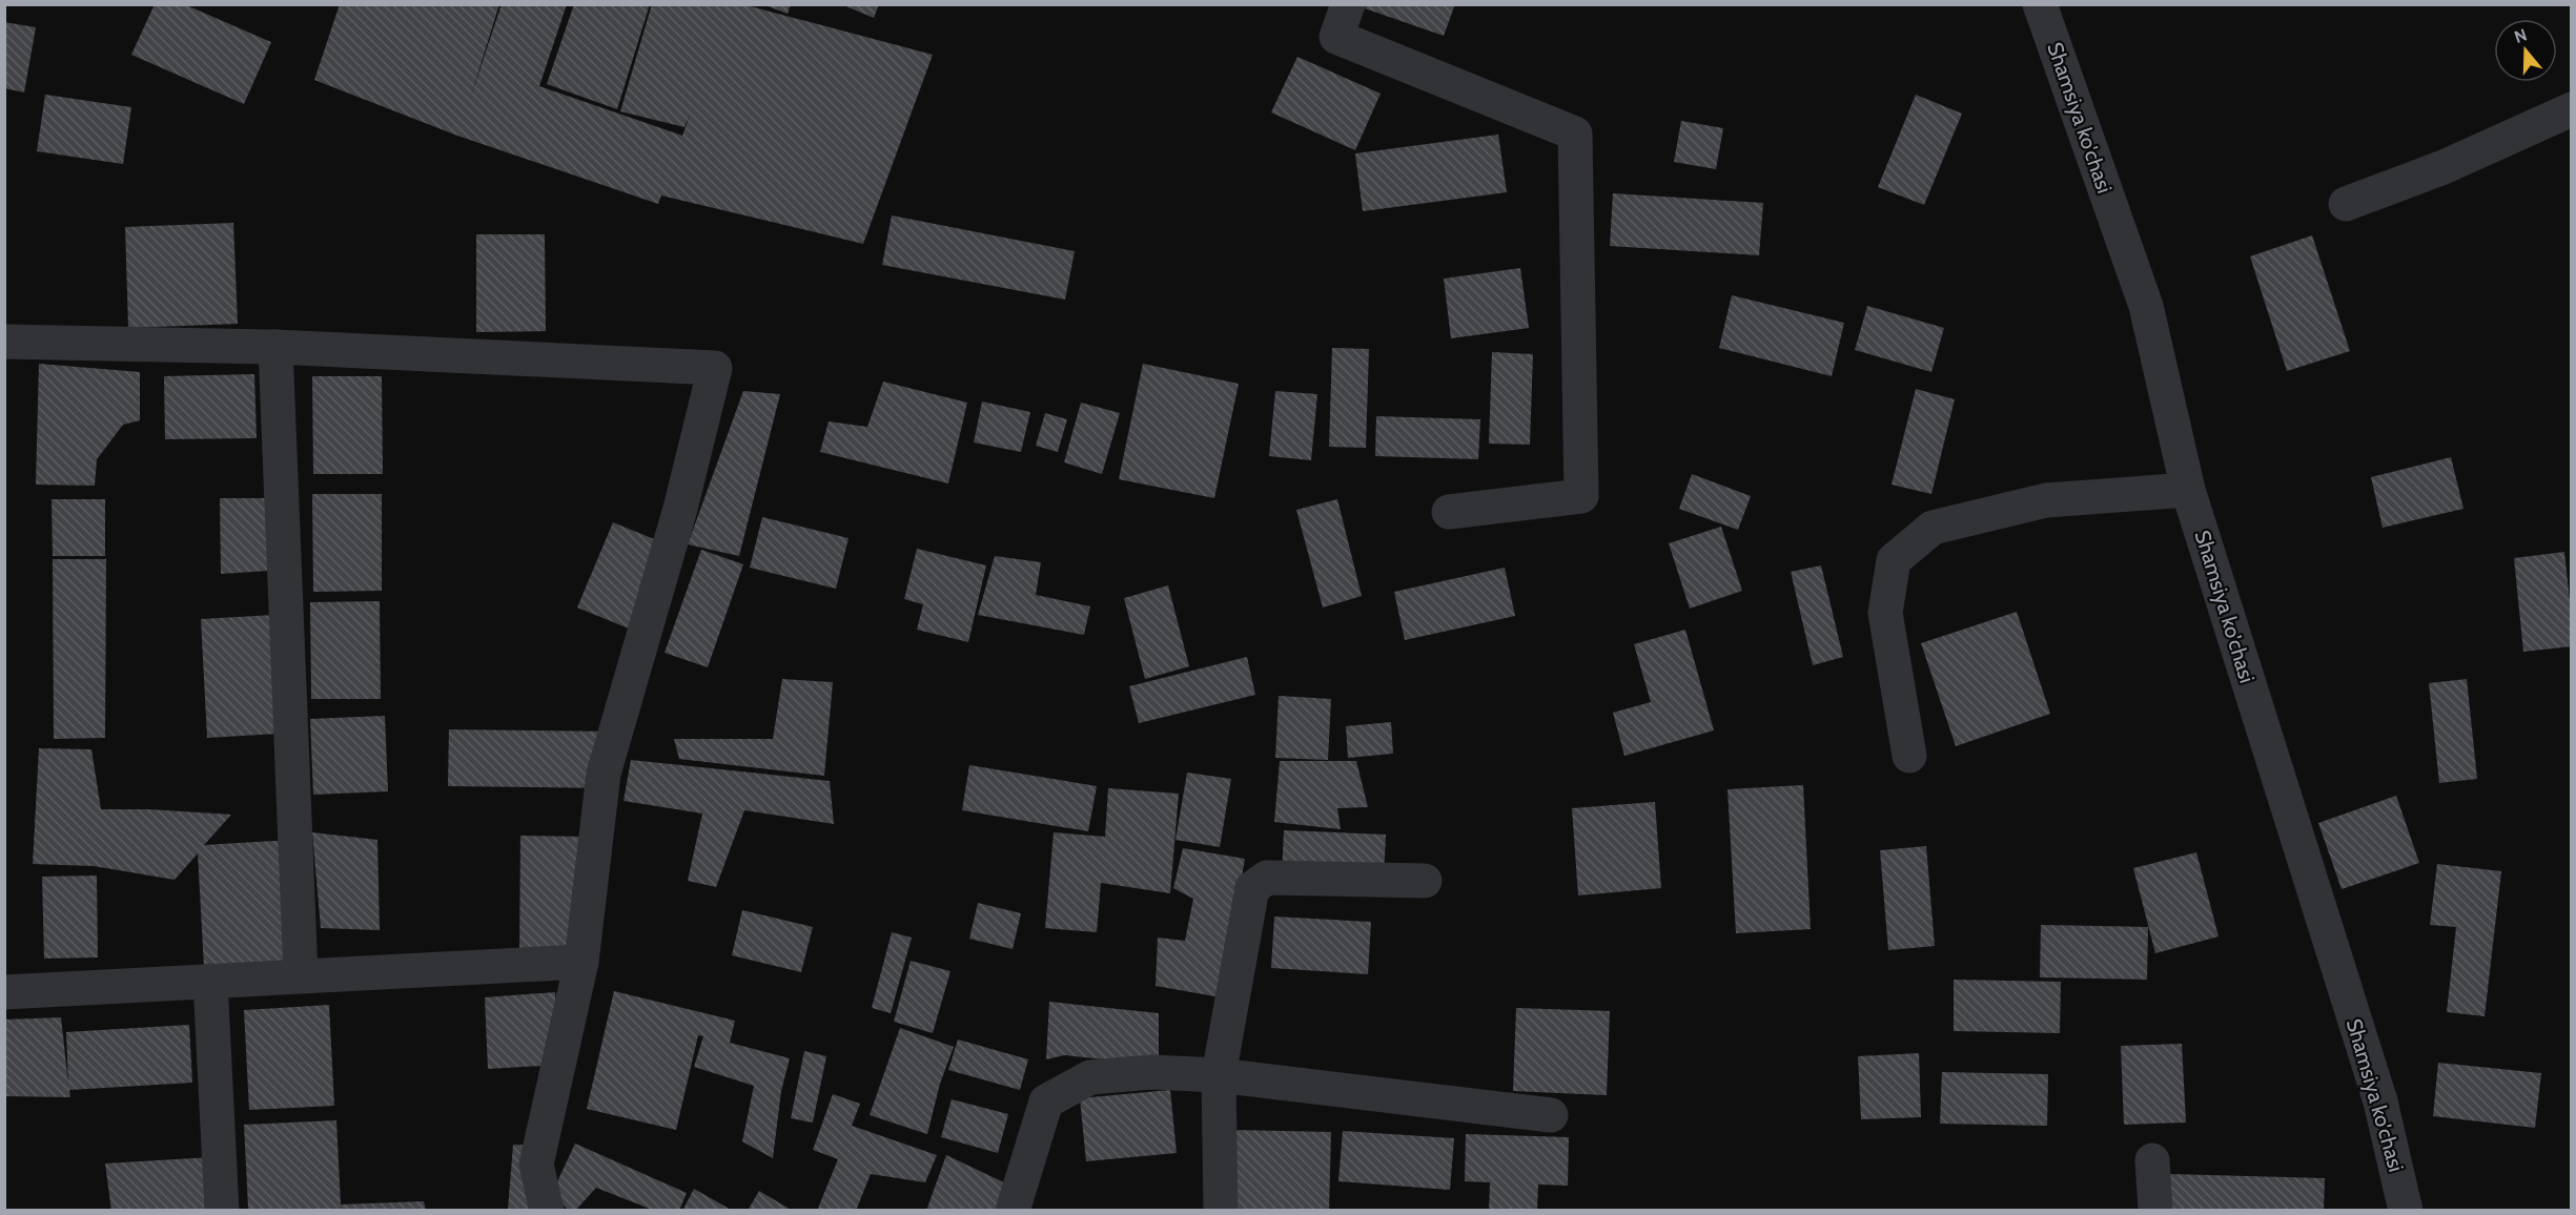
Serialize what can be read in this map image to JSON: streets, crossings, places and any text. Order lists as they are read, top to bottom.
{
  "streets": {
    "street": ["Shamsiya ko'chasi"]
  },
  "north": "top"
}
